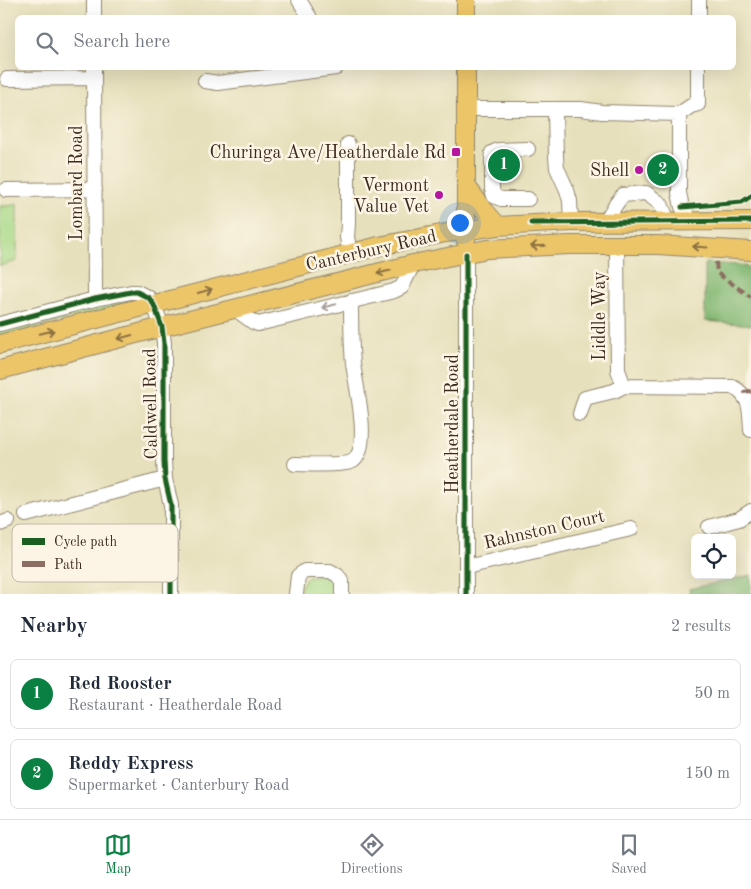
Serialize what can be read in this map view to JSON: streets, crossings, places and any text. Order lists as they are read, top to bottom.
{
  "streets": {
    "main road": ["Canterbury Road", "Heatherdale Road"],
    "street": [
      "Lombard Road",
      "Liddle Way",
      "Caldwell Road",
      "Rahnston Court"
    ]
  },
  "crossings": [
    ["Canterbury Road", "Liddle Way"],
    ["Canterbury Road", "Caldwell Road"],
    ["Canterbury Road", "Heatherdale Road"],
    ["Heatherdale Road", "Rahnston Court"]
  ],
  "places": {
    "transit": ["Churinga Ave/Heatherdale Rd"],
    "other": ["Shell", "Vermont Value Vet"]
  },
  "legend": ["Cycle path", "Path"],
  "page": {
    "search": "Search here",
    "pins": ["1", "2"],
    "heading": ["Nearby", "2 results"],
    "list": [
      {
        "mark": "1",
        "name": "Red Rooster",
        "note": "Restaurant · Heatherdale Road",
        "value": "50 m"
      },
      {
        "mark": "2",
        "name": "Reddy Express",
        "note": "Supermarket · Canterbury Road",
        "value": "150 m"
      }
    ],
    "nav": ["Map", "Directions", "Saved"]
  }
}
